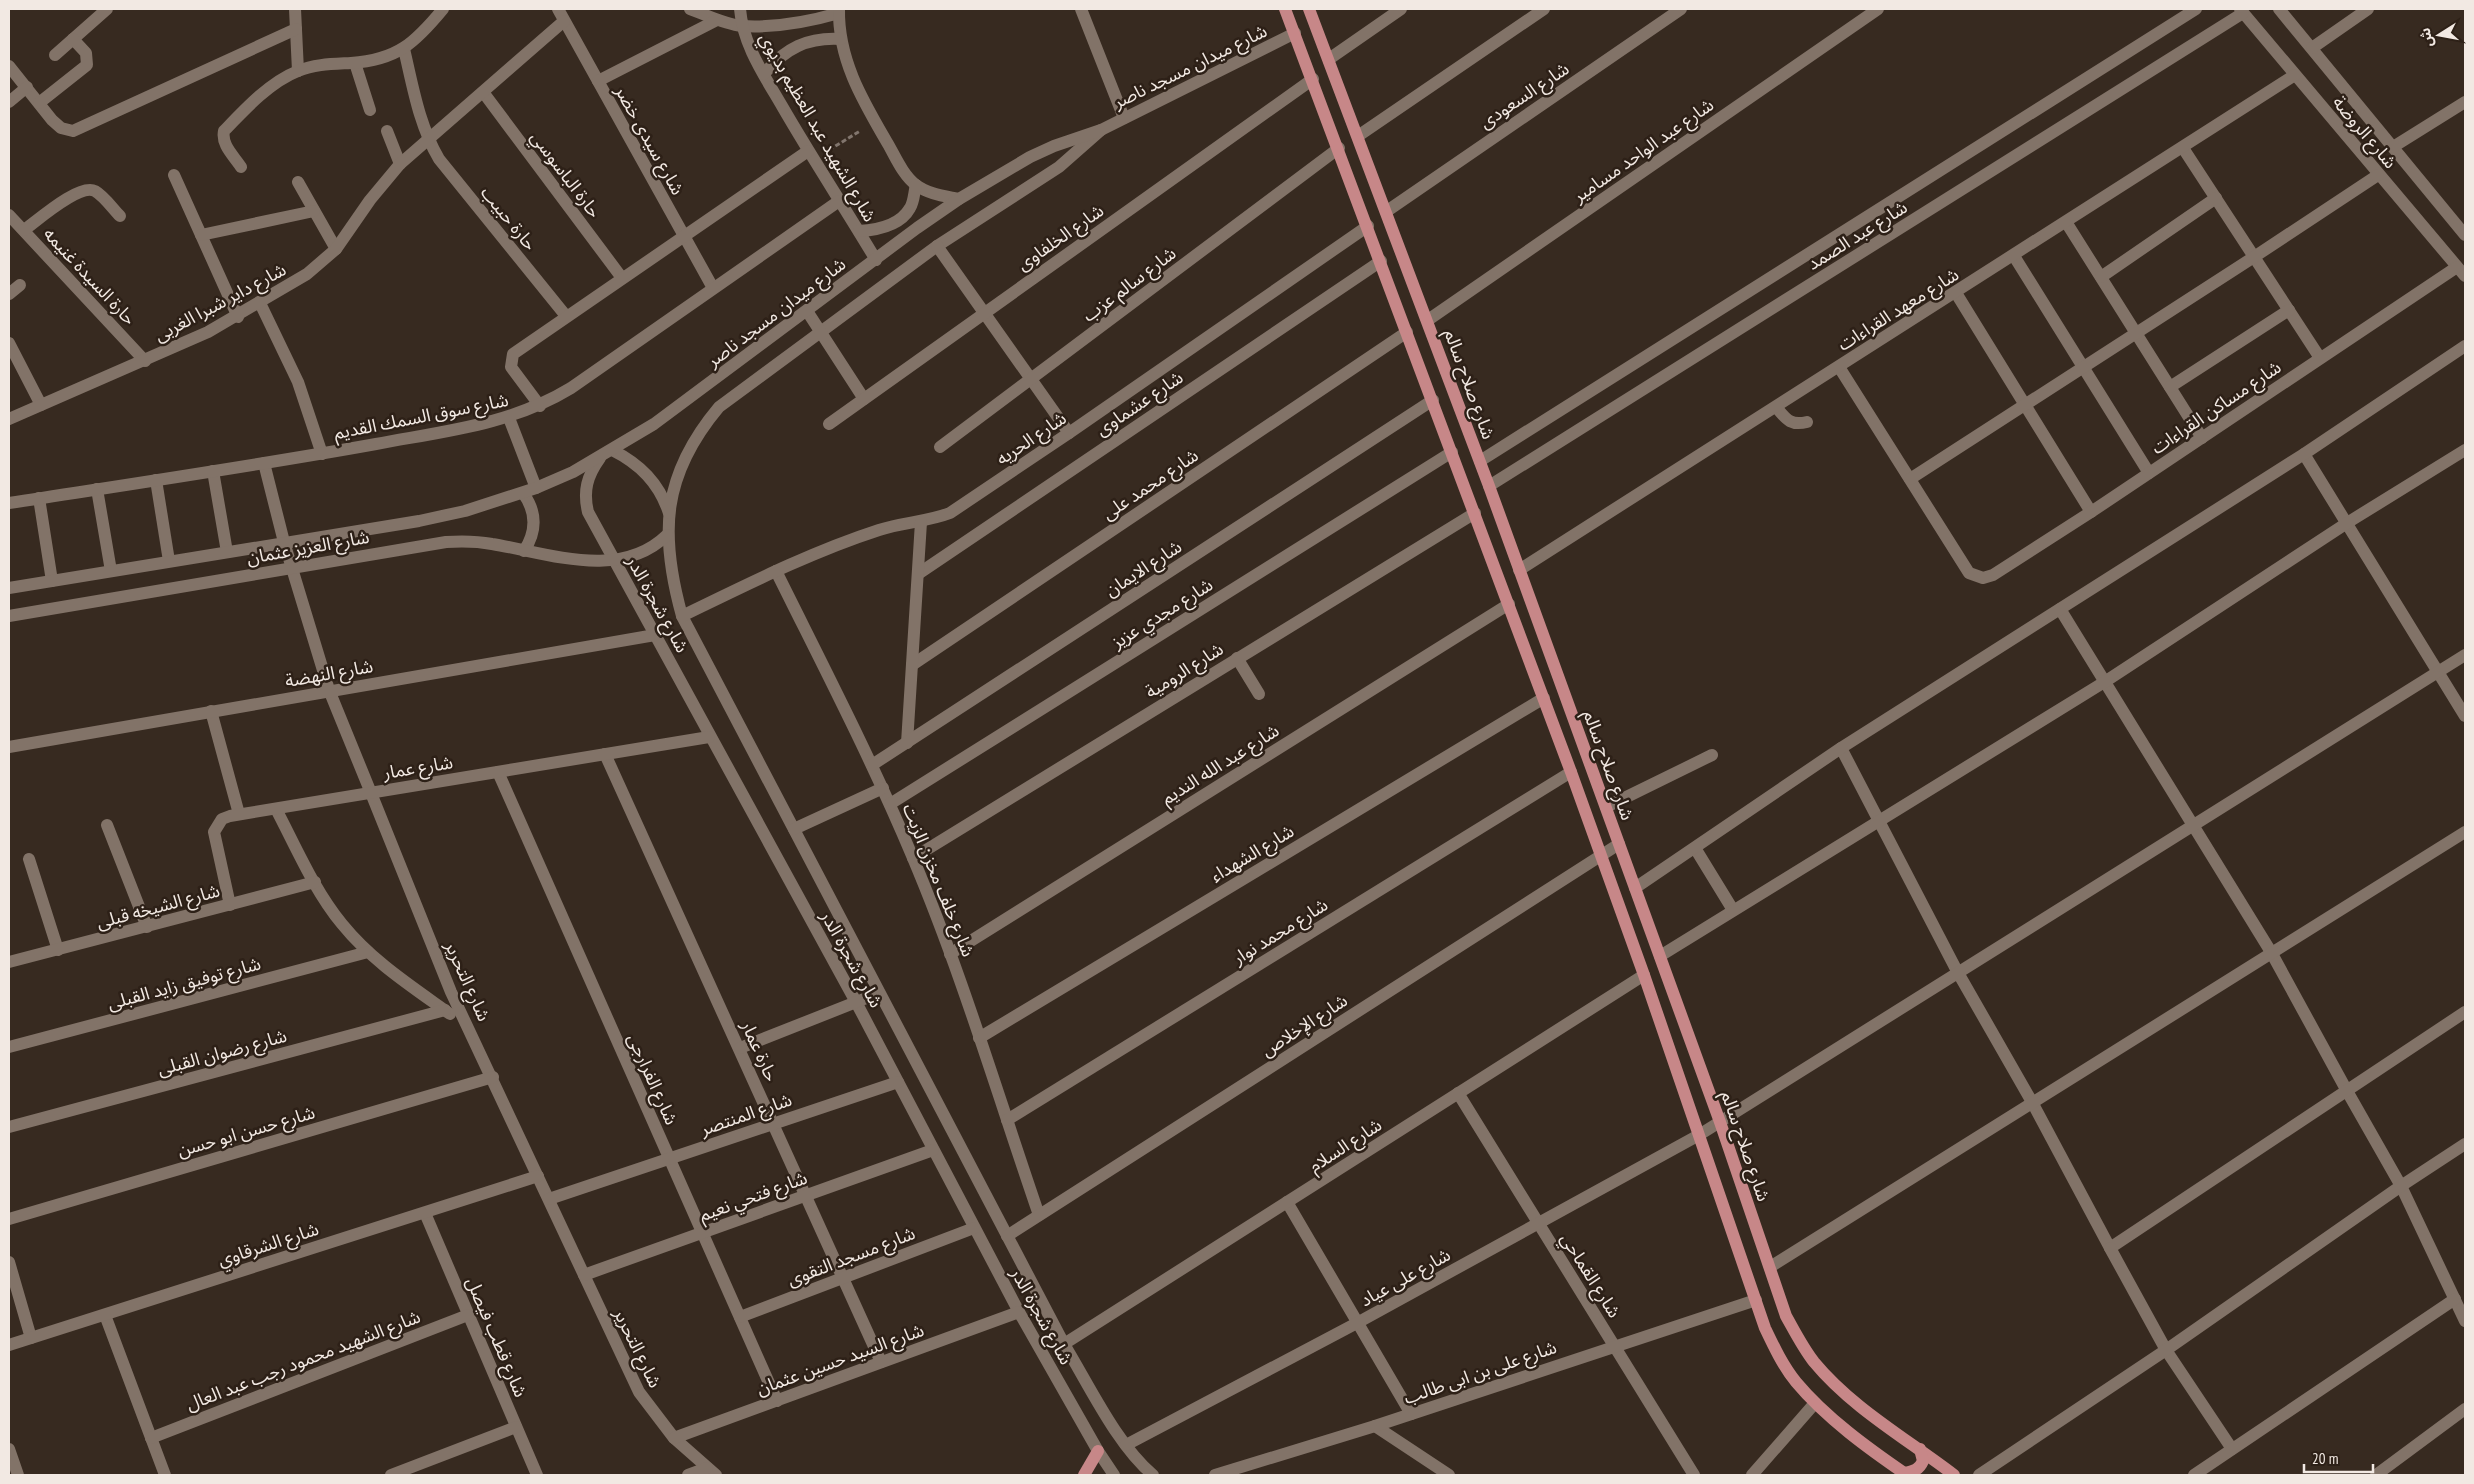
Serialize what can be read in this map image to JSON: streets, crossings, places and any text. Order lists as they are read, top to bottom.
{
  "streets": {
    "main road": ["شارع صلاح سالم"],
    "street": [
      "شارع ميدان مسجد ناصر",
      "شارع السعودى",
      "شارع الشهيد عبد العظيم بديوي",
      "شارع الروضة",
      "شارع سيدى خضر",
      "شارع عبد الواحد مسامير",
      "حارة الباسوسي",
      "حارة حبيب",
      "شارع عبد الصمد",
      "شارع الخلفاوى",
      "حارة السيدة غنيمه",
      "شارع سالم عزب",
      "شارع داير شبرا الغربى",
      "شارع معهد القراءات",
      "شارع عشماوى",
      "شارع مساكن القراءات",
      "شارع سوق السمك القديم",
      "شارع الحريه",
      "شارع محمد على",
      "شارع العزيز عثمان",
      "شارع الايمان",
      "شارع شجرة الدر",
      "شارع مجدي عزيز",
      "شارع الرومية",
      "شارع النهضة",
      "شارع عبد الله النديم",
      "شارع عمار",
      "شارع الشهداء",
      "شارع خلف مخزن الزيت",
      "شارع الشيخه قبلى",
      "شارع محمد نوار",
      "شارع التحرير",
      "شارع توفيق زايد القبلى",
      "شارع الإخلاص",
      "حارة عمار",
      "شارع رضوان القبلى",
      "شارع الفرارجى",
      "شارع المنتصر",
      "شارع حسن ابو حسن",
      "شارع السلام",
      "شارع فتحي نعيم",
      "شارع الشرقاوي",
      "شارع مسجد التقوى",
      "شارع القماحي",
      "شارع على عياد",
      "شارع قطب فيصل",
      "شارع السيد حسين عثمان",
      "شارع الشهيد محمود رجب عبد العال",
      "شارع على بن ابى طالب"
    ]
  },
  "crossings": [
    ["شارع ميدان مسجد ناصر", "شارع الشهيد عبد العظيم بديوي"],
    ["شارع ميدان مسجد ناصر", "شارع العزيز عثمان"],
    ["شارع ميدان مسجد ناصر", "شارع شجرة الدر"],
    ["شارع السعودى", "شارع صلاح سالم"],
    ["شارع الشهيد عبد العظيم بديوي", "شارع سوق السمك القديم"],
    ["شارع الروضة", "شارع عبد الصمد"],
    ["شارع الروضة", "شارع معهد القراءات"],
    ["شارع الروضة", "شارع مساكن القراءات"],
    ["شارع سيدى خضر", "شارع داير شبرا الغربى"],
    ["شارع سيدى خضر", "شارع سوق السمك القديم"],
    ["شارع عبد الواحد مسامير", "شارع صلاح سالم"],
    ["حارة الباسوسي", "شارع داير شبرا الغربى"],
    ["حارة حبيب", "شارع داير شبرا الغربى"],
    ["شارع عبد الصمد", "شارع صلاح سالم"],
    ["حارة السيدة غنيمه", "شارع داير شبرا الغربى"],
    ["شارع معهد القراءات", "شارع صلاح سالم"],
    ["شارع صلاح سالم", "شارع الإخلاص"],
    ["شارع صلاح سالم", "شارع على عياد"],
    ["شارع سوق السمك القديم", "شارع التحرير"],
    ["شارع الحريه", "شارع شجرة الدر"],
    ["شارع الحريه", "شارع خلف مخزن الزيت"],
    ["شارع العزيز عثمان", "شارع شجرة الدر"],
    ["شارع العزيز عثمان", "شارع التحرير"],
    ["شارع الايمان", "شارع خلف مخزن الزيت"],
    ["شارع شجرة الدر", "شارع النهضة"],
    ["شارع شجرة الدر", "شارع عمار"],
    ["شارع شجرة الدر", "شارع الإخلاص"],
    ["شارع شجرة الدر", "شارع المنتصر"],
    ["شارع شجرة الدر", "شارع السلام"],
    ["شارع شجرة الدر", "شارع فتحي نعيم"],
    ["شارع شجرة الدر", "شارع مسجد التقوى"],
    ["شارع شجرة الدر", "شارع على عياد"],
    ["شارع شجرة الدر", "شارع السيد حسين عثمان"],
    ["شارع مجدي عزيز", "شارع خلف مخزن الزيت"],
    ["شارع الرومية", "شارع خلف مخزن الزيت"],
    ["شارع النهضة", "شارع التحرير"],
    ["شارع عبد الله النديم", "شارع خلف مخزن الزيت"],
    ["شارع عمار", "شارع الشيخه قبلى"],
    ["شارع عمار", "شارع التحرير"],
    ["شارع عمار", "حارة عمار"],
    ["شارع عمار", "شارع الفرارجى"],
    ["شارع الشهداء", "شارع خلف مخزن الزيت"],
    ["شارع خلف مخزن الزيت", "شارع محمد نوار"],
    ["شارع خلف مخزن الزيت", "شارع الإخلاص"],
    ["شارع التحرير", "شارع المنتصر"],
    ["شارع التحرير", "شارع حسن ابو حسن"],
    ["شارع التحرير", "شارع فتحي نعيم"],
    ["شارع التحرير", "شارع الشرقاوي"],
    ["شارع التحرير", "شارع السيد حسين عثمان"],
    ["حارة عمار", "شارع المنتصر"],
    ["حارة عمار", "شارع فتحي نعيم"],
    ["حارة عمار", "شارع مسجد التقوى"],
    ["حارة عمار", "شارع السيد حسين عثمان"],
    ["شارع الفرارجى", "شارع المنتصر"],
    ["شارع الفرارجى", "شارع فتحي نعيم"],
    ["شارع الفرارجى", "شارع مسجد التقوى"],
    ["شارع الفرارجى", "شارع السيد حسين عثمان"],
    ["شارع السلام", "شارع القماحي"],
    ["شارع الشرقاوي", "شارع قطب فيصل"],
    ["شارع القماحي", "شارع على عياد"],
    ["شارع القماحي", "شارع على بن ابى طالب"],
    ["شارع قطب فيصل", "شارع الشهيد محمود رجب عبد العال"]
  ],
  "scale_bar": "20 m",
  "north": "left"
}
